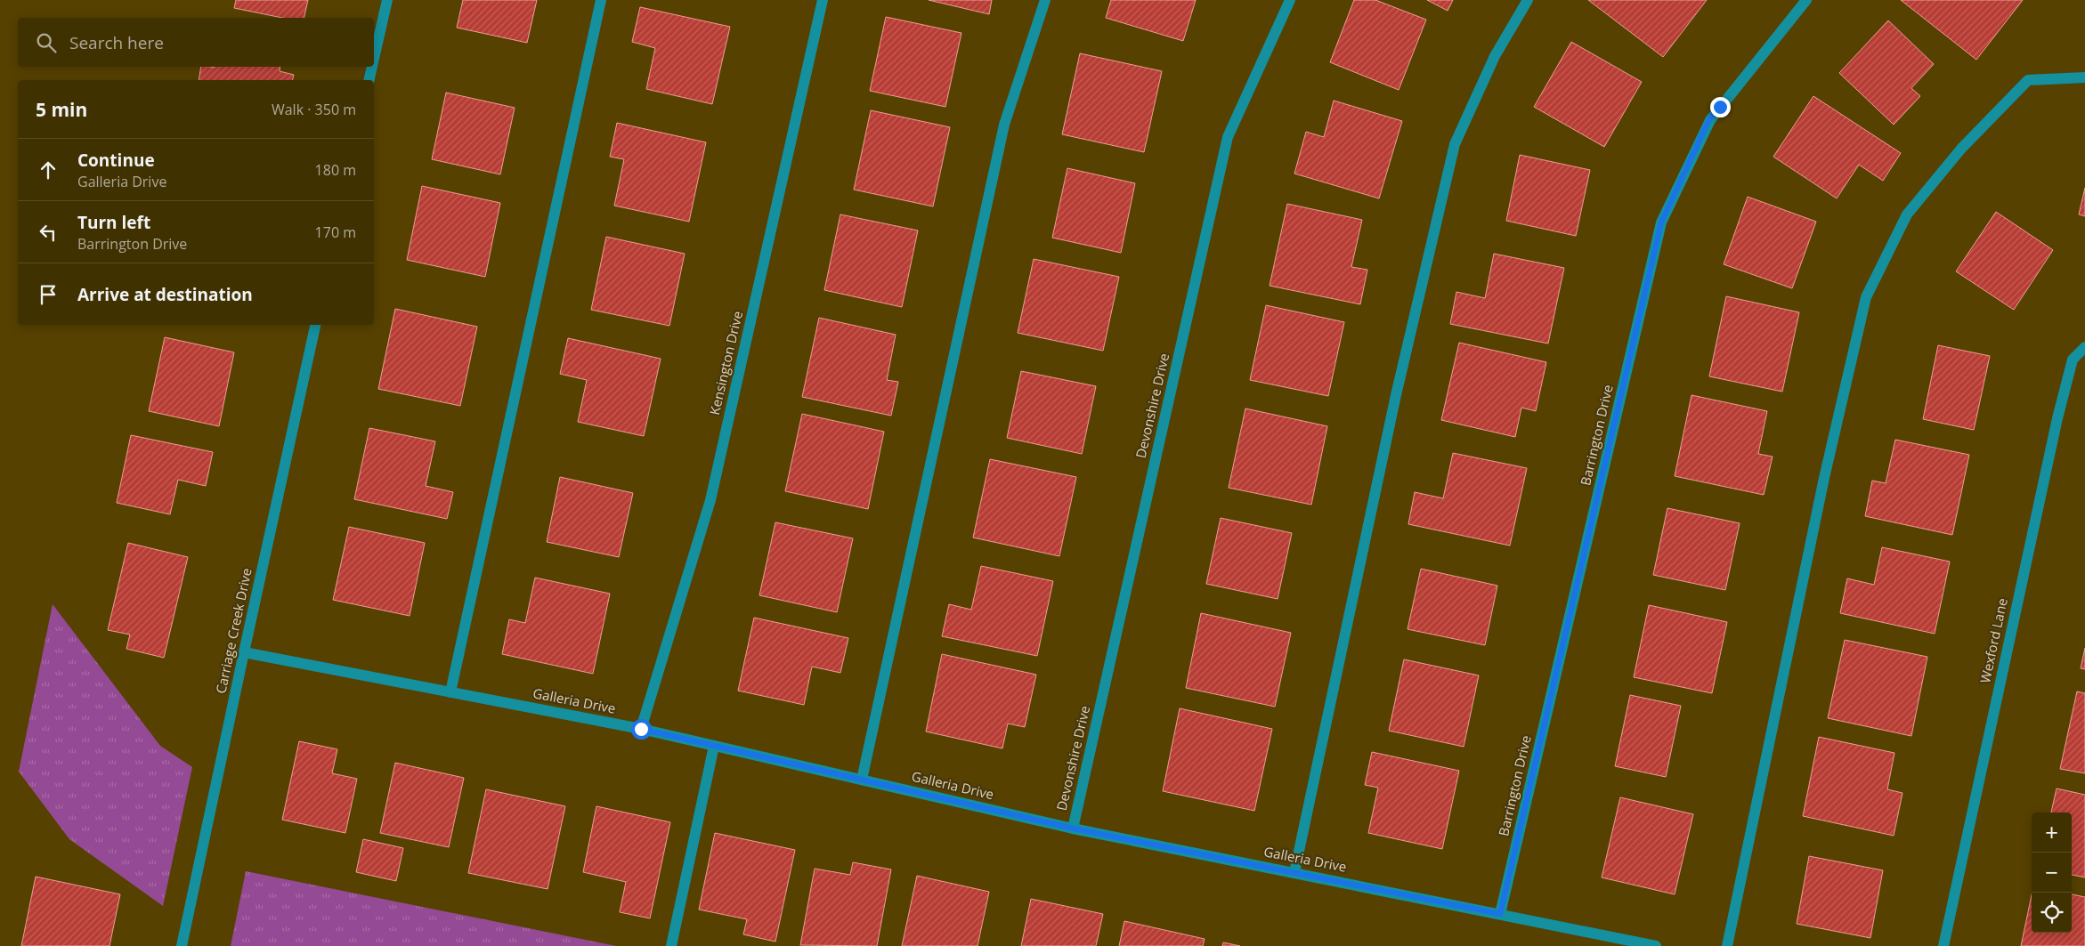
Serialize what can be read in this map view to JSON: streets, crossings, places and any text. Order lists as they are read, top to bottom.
{
  "streets": {
    "street": [
      "Kensington Drive",
      "Devonshire Drive",
      "Barrington Drive",
      "Carriage Creek Drive",
      "Wexford Lane",
      "Galleria Drive"
    ]
  },
  "crossings": [
    ["Kensington Drive", "Galleria Drive"],
    ["Devonshire Drive", "Galleria Drive"],
    ["Barrington Drive", "Galleria Drive"],
    ["Carriage Creek Drive", "Galleria Drive"]
  ],
  "page": {
    "search": "Search here",
    "heading": ["5 min", "Walk · 350 m"],
    "list": [
      ["Continue", "Galleria Drive", "180 m"],
      ["Turn left", "Barrington Drive", "170 m"],
      "Arrive at destination"
    ],
    "map_buttons": ["+", "−"]
  }
}
